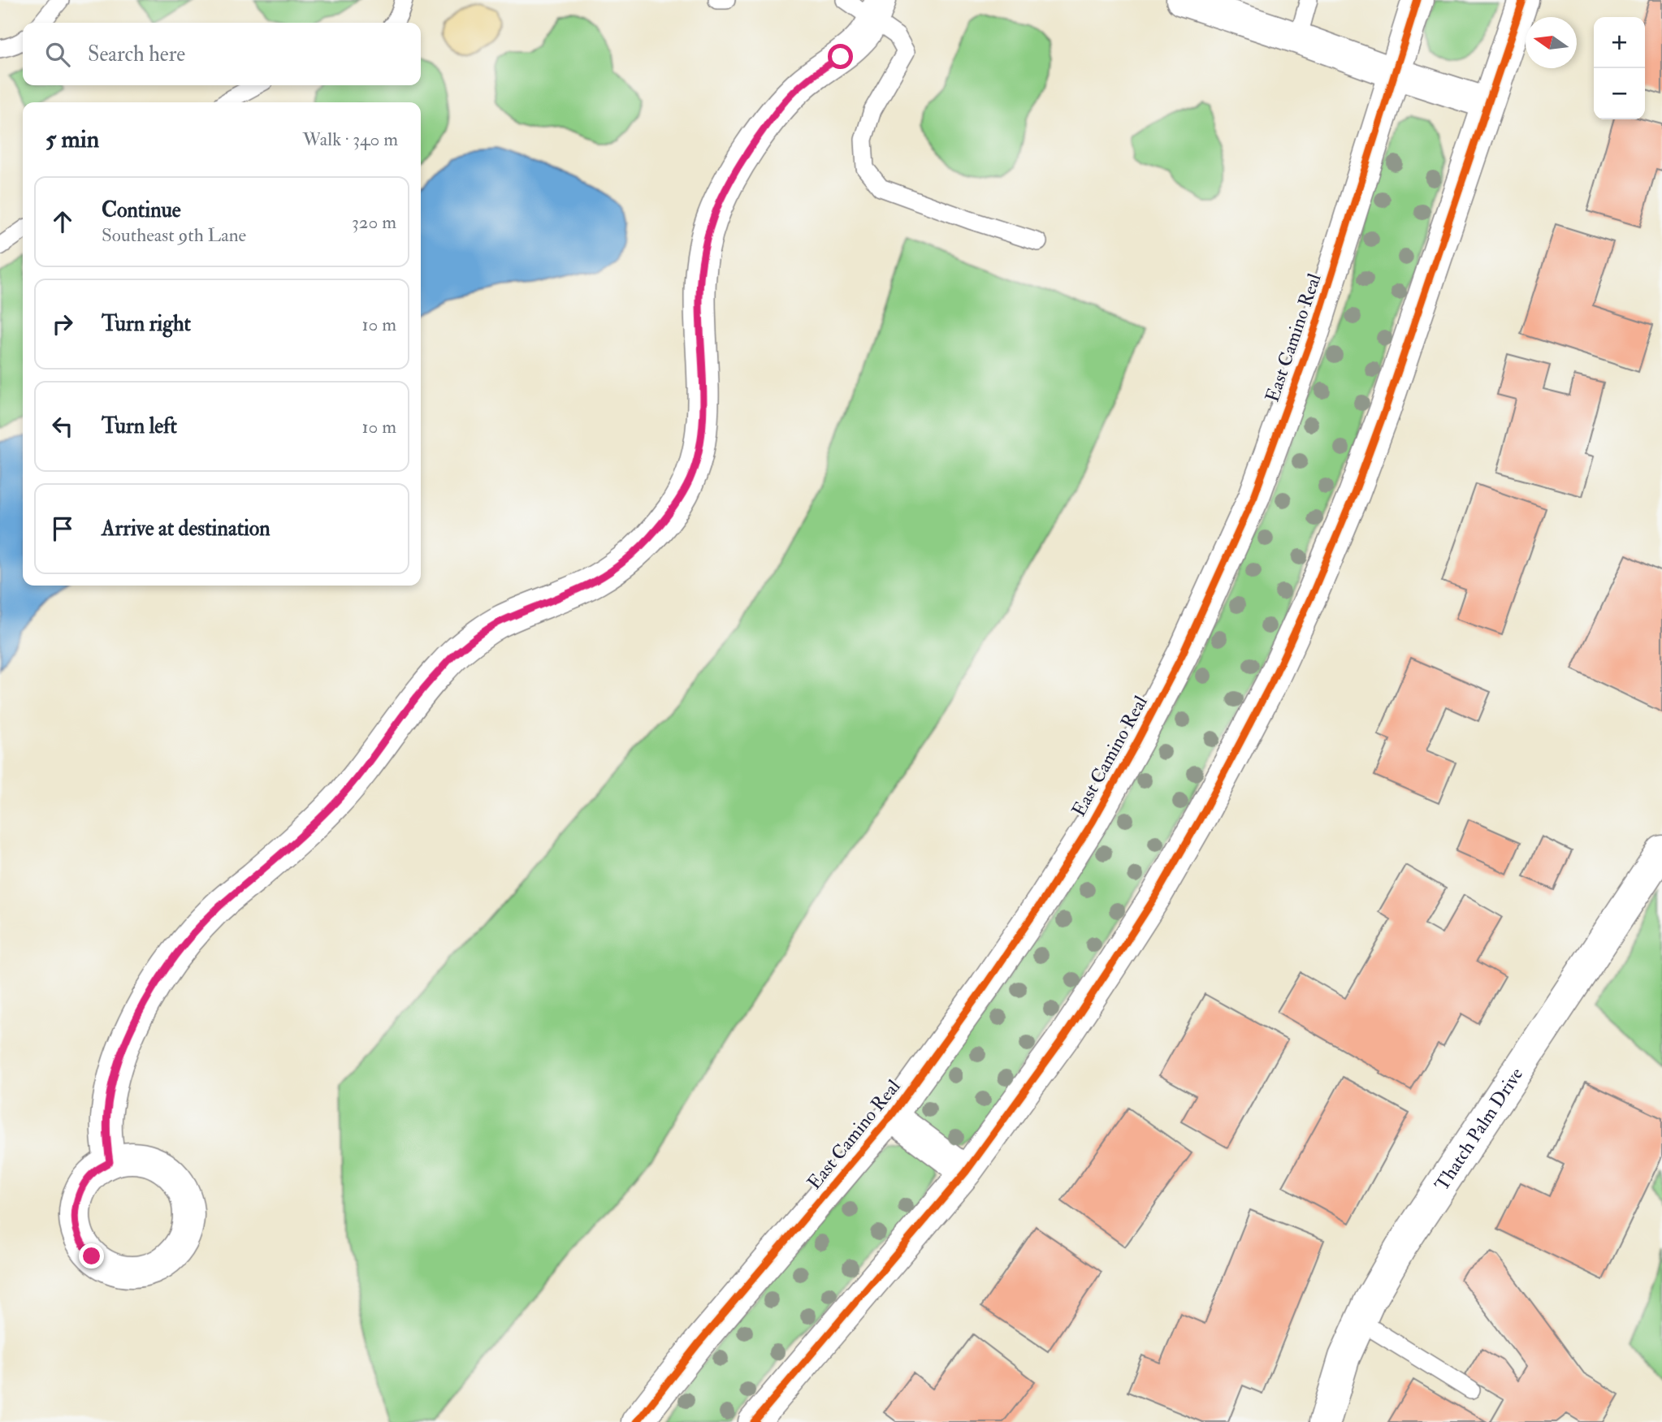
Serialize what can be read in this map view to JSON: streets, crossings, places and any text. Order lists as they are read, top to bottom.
{
  "streets": {
    "street": ["East Camino Real", "Thatch Palm Drive"]
  },
  "north": "left",
  "page": {
    "map_buttons": ["+", "−"],
    "search": "Search here",
    "heading": ["5 min", "Walk · 340 m"],
    "list": [
      ["Continue", "Southeast 9th Lane", "320 m"],
      ["Turn right", "10 m"],
      ["Turn left", "10 m"],
      "Arrive at destination"
    ]
  }
}
